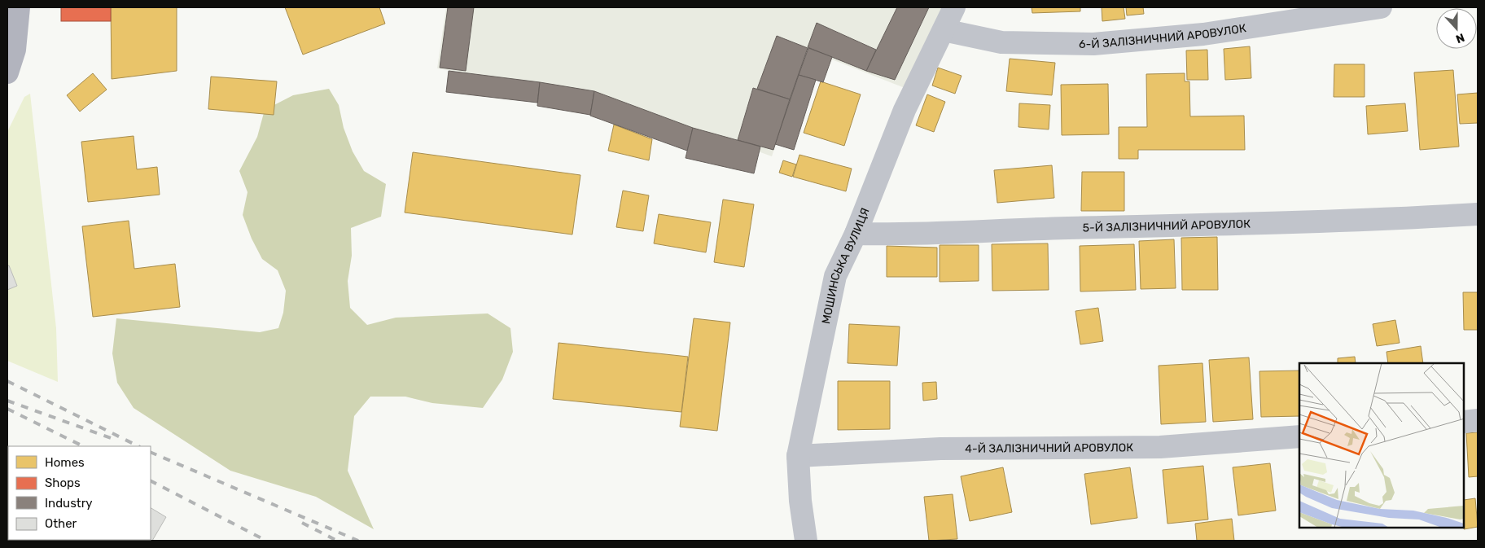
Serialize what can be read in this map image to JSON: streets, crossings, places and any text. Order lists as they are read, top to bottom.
{
  "streets": {
    "street": [
      "6-Й ЗАЛІЗНИЧНИЙ АРОВУЛОК",
      "5-Й ЗАЛІЗНИЧНИЙ АРОВУЛОК",
      "МОШИНСЬКА ВУЛИЦЯ",
      "4-Й ЗАЛІЗНИЧНИЙ АРОВУЛОК"
    ]
  },
  "crossings": [
    ["6-Й ЗАЛІЗНИЧНИЙ АРОВУЛОК", "МОШИНСЬКА ВУЛИЦЯ"],
    ["5-Й ЗАЛІЗНИЧНИЙ АРОВУЛОК", "МОШИНСЬКА ВУЛИЦЯ"],
    ["МОШИНСЬКА ВУЛИЦЯ", "4-Й ЗАЛІЗНИЧНИЙ АРОВУЛОК"]
  ],
  "legend": [
    "Homes",
    "Shops",
    "Industry",
    "Other"
  ],
  "north": "bottom"
}
